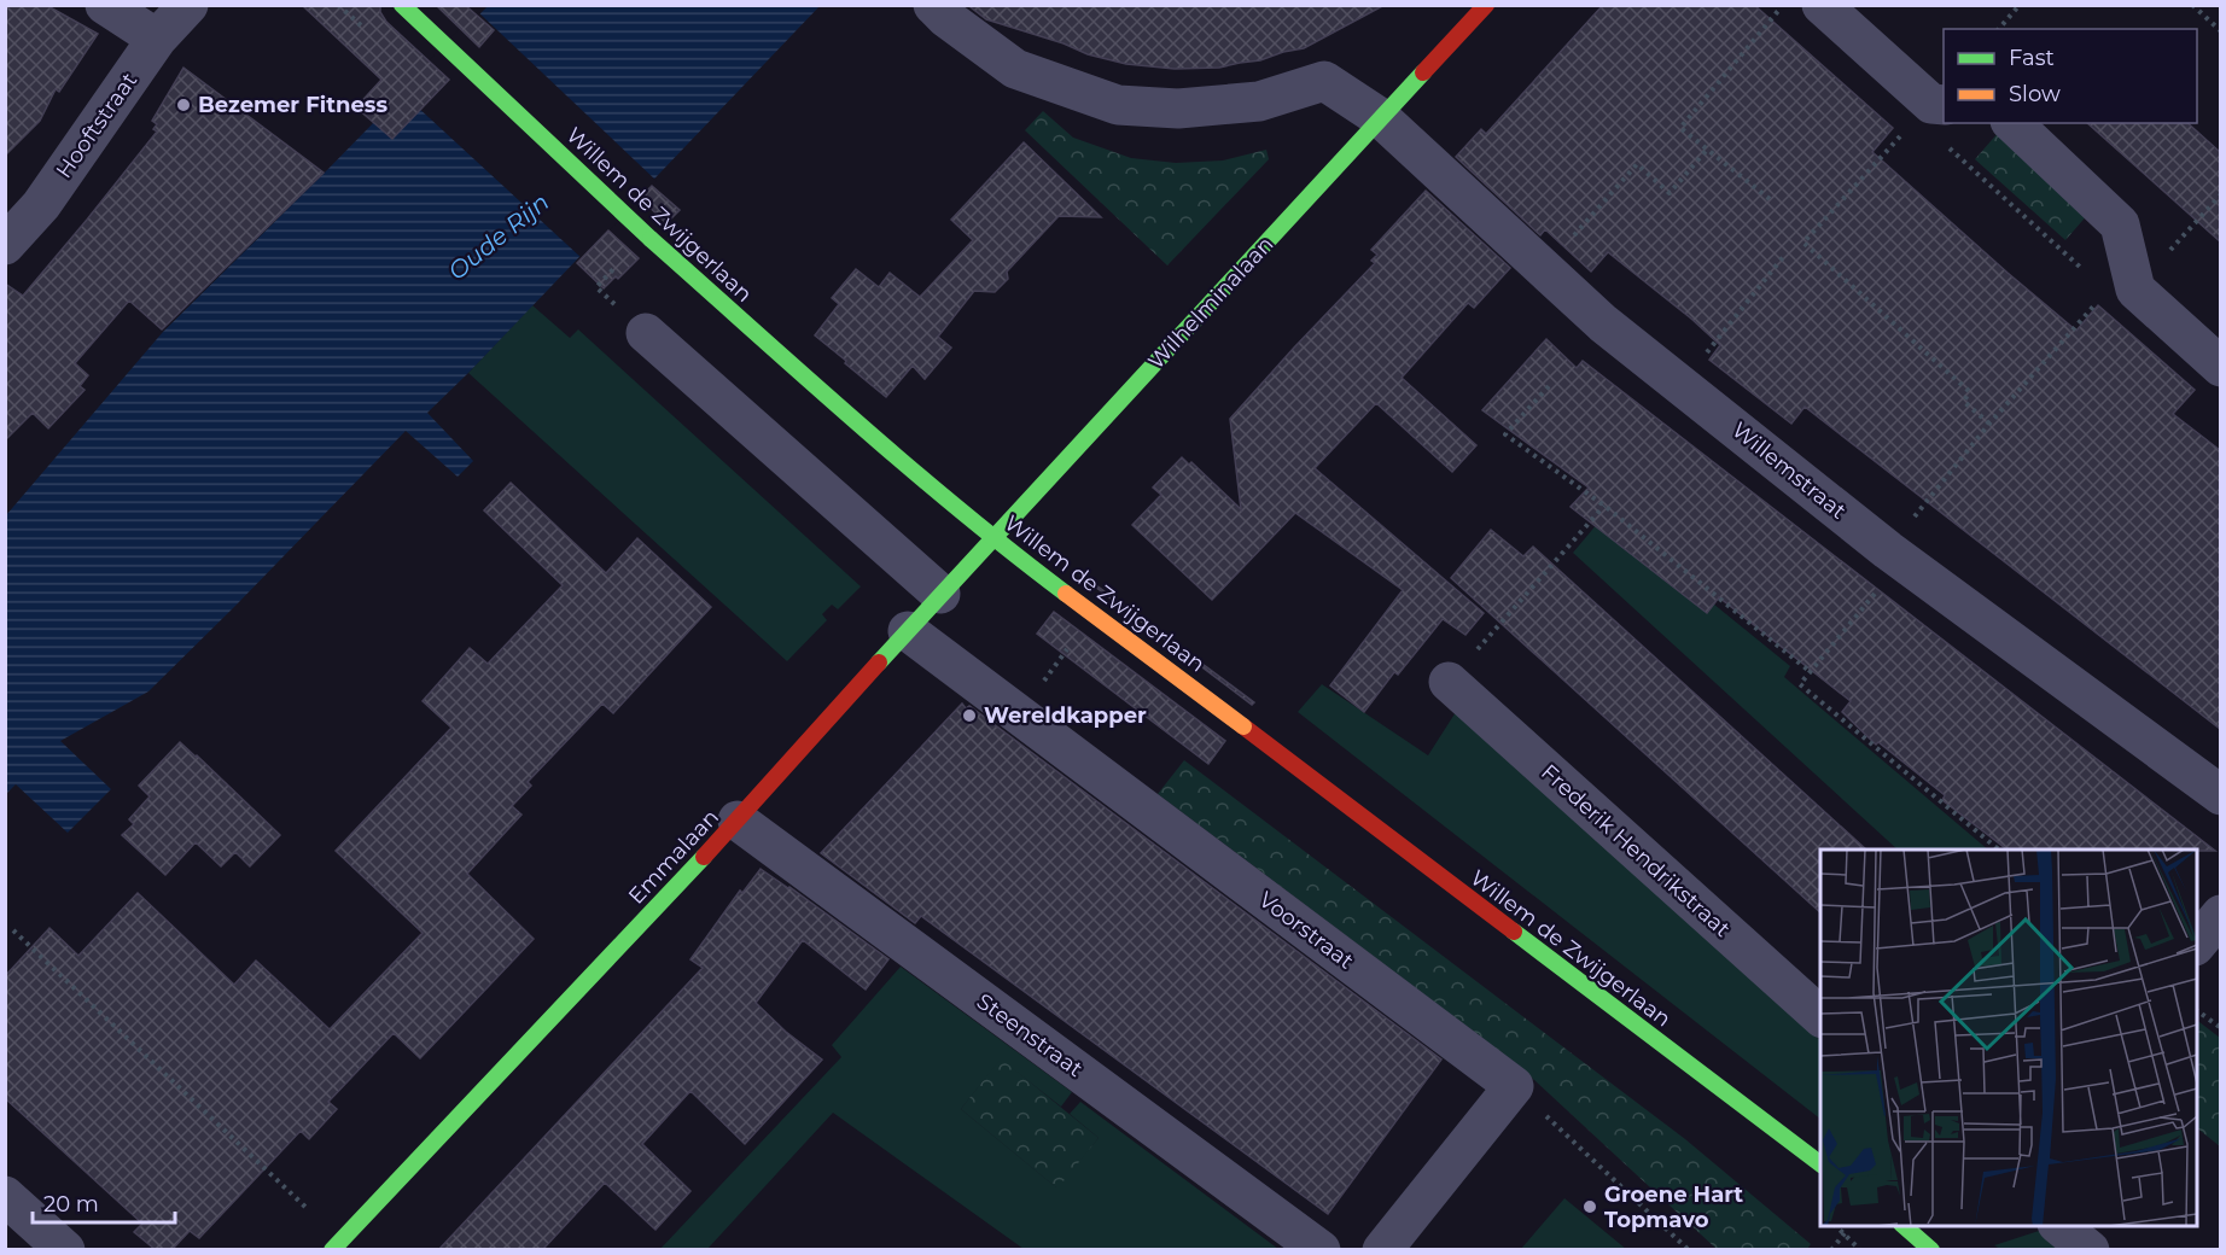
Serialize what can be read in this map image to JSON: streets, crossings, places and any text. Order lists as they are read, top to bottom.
{
  "streets": {
    "street": [
      "Hooftstraat",
      "Willem de Zwijgerlaan",
      "Wilhelminalaan",
      "Willemstraat",
      "Frederik Hendrikstraat",
      "Emmalaan",
      "Voorstraat",
      "Steenstraat"
    ]
  },
  "crossings": [
    ["Wilhelminalaan", "Willemstraat"],
    ["Wilhelminalaan", "Emmalaan"],
    ["Emmalaan", "Voorstraat"],
    ["Emmalaan", "Steenstraat"]
  ],
  "water": ["Oude Rijn"],
  "places": ["Bezemer Fitness", "Wereldkapper", "Groene Hart Topmavo"],
  "legend": ["Fast", "Slow"],
  "scale_bar": "20 m"
}
